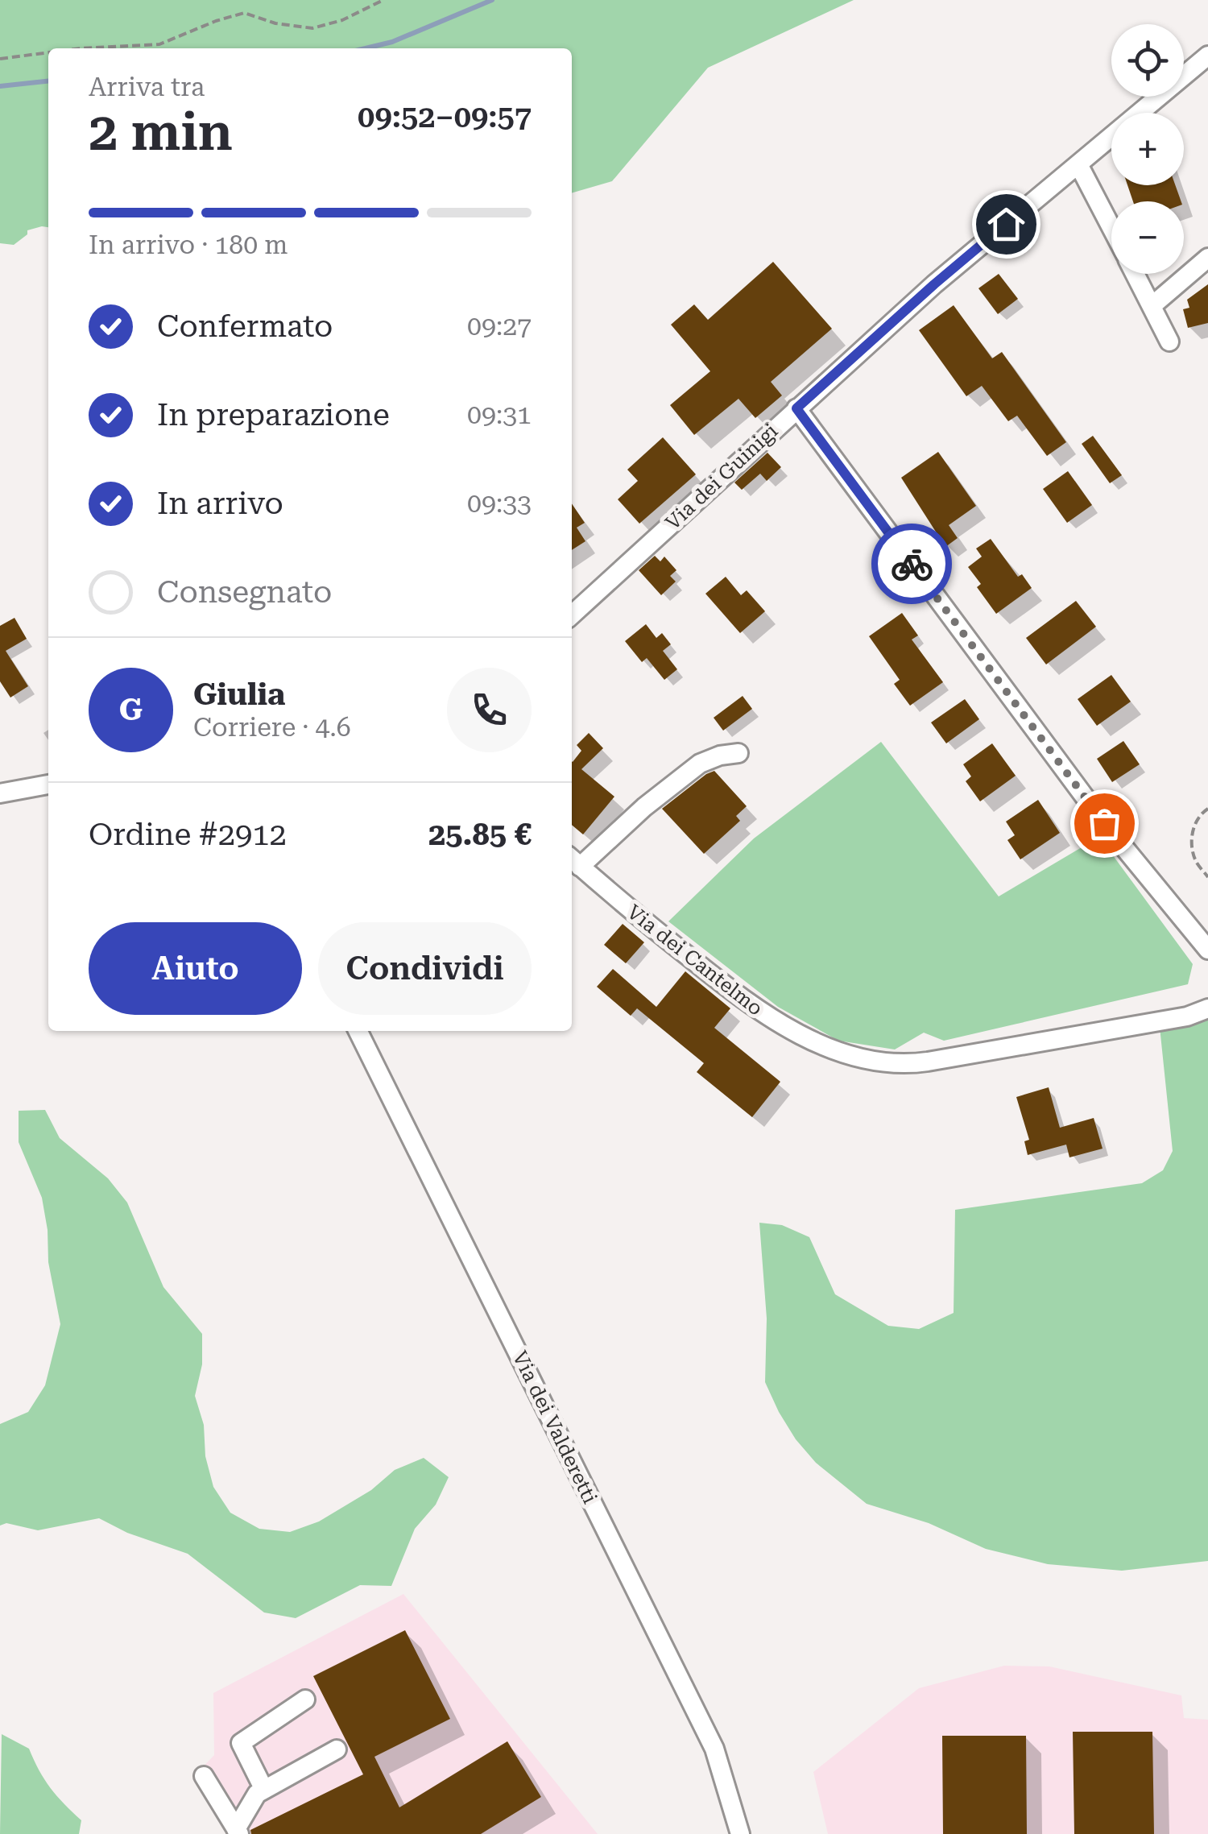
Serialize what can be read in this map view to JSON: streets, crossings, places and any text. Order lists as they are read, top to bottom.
{
  "streets": {
    "street": ["Via dei Guinigi", "Via dei Cantelmo", "Via dei Valderetti"]
  },
  "page": {
    "map_buttons": ["+", "−"],
    "heading": ["2 min", "Arriva tra", "09:52–09:57"],
    "panel": [
      "Giulia",
      "Corriere · 4.6",
      "Ordine #2912",
      "25.85 €"
    ],
    "bar": "In arrivo · 180 m",
    "list": [
      ["Confermato", "09:27"],
      ["In preparazione", "09:31"],
      ["In arrivo", "09:33"],
      "Consegnato"
    ],
    "round": "G",
    "buttons": ["Aiuto", "Condividi"]
  }
}
